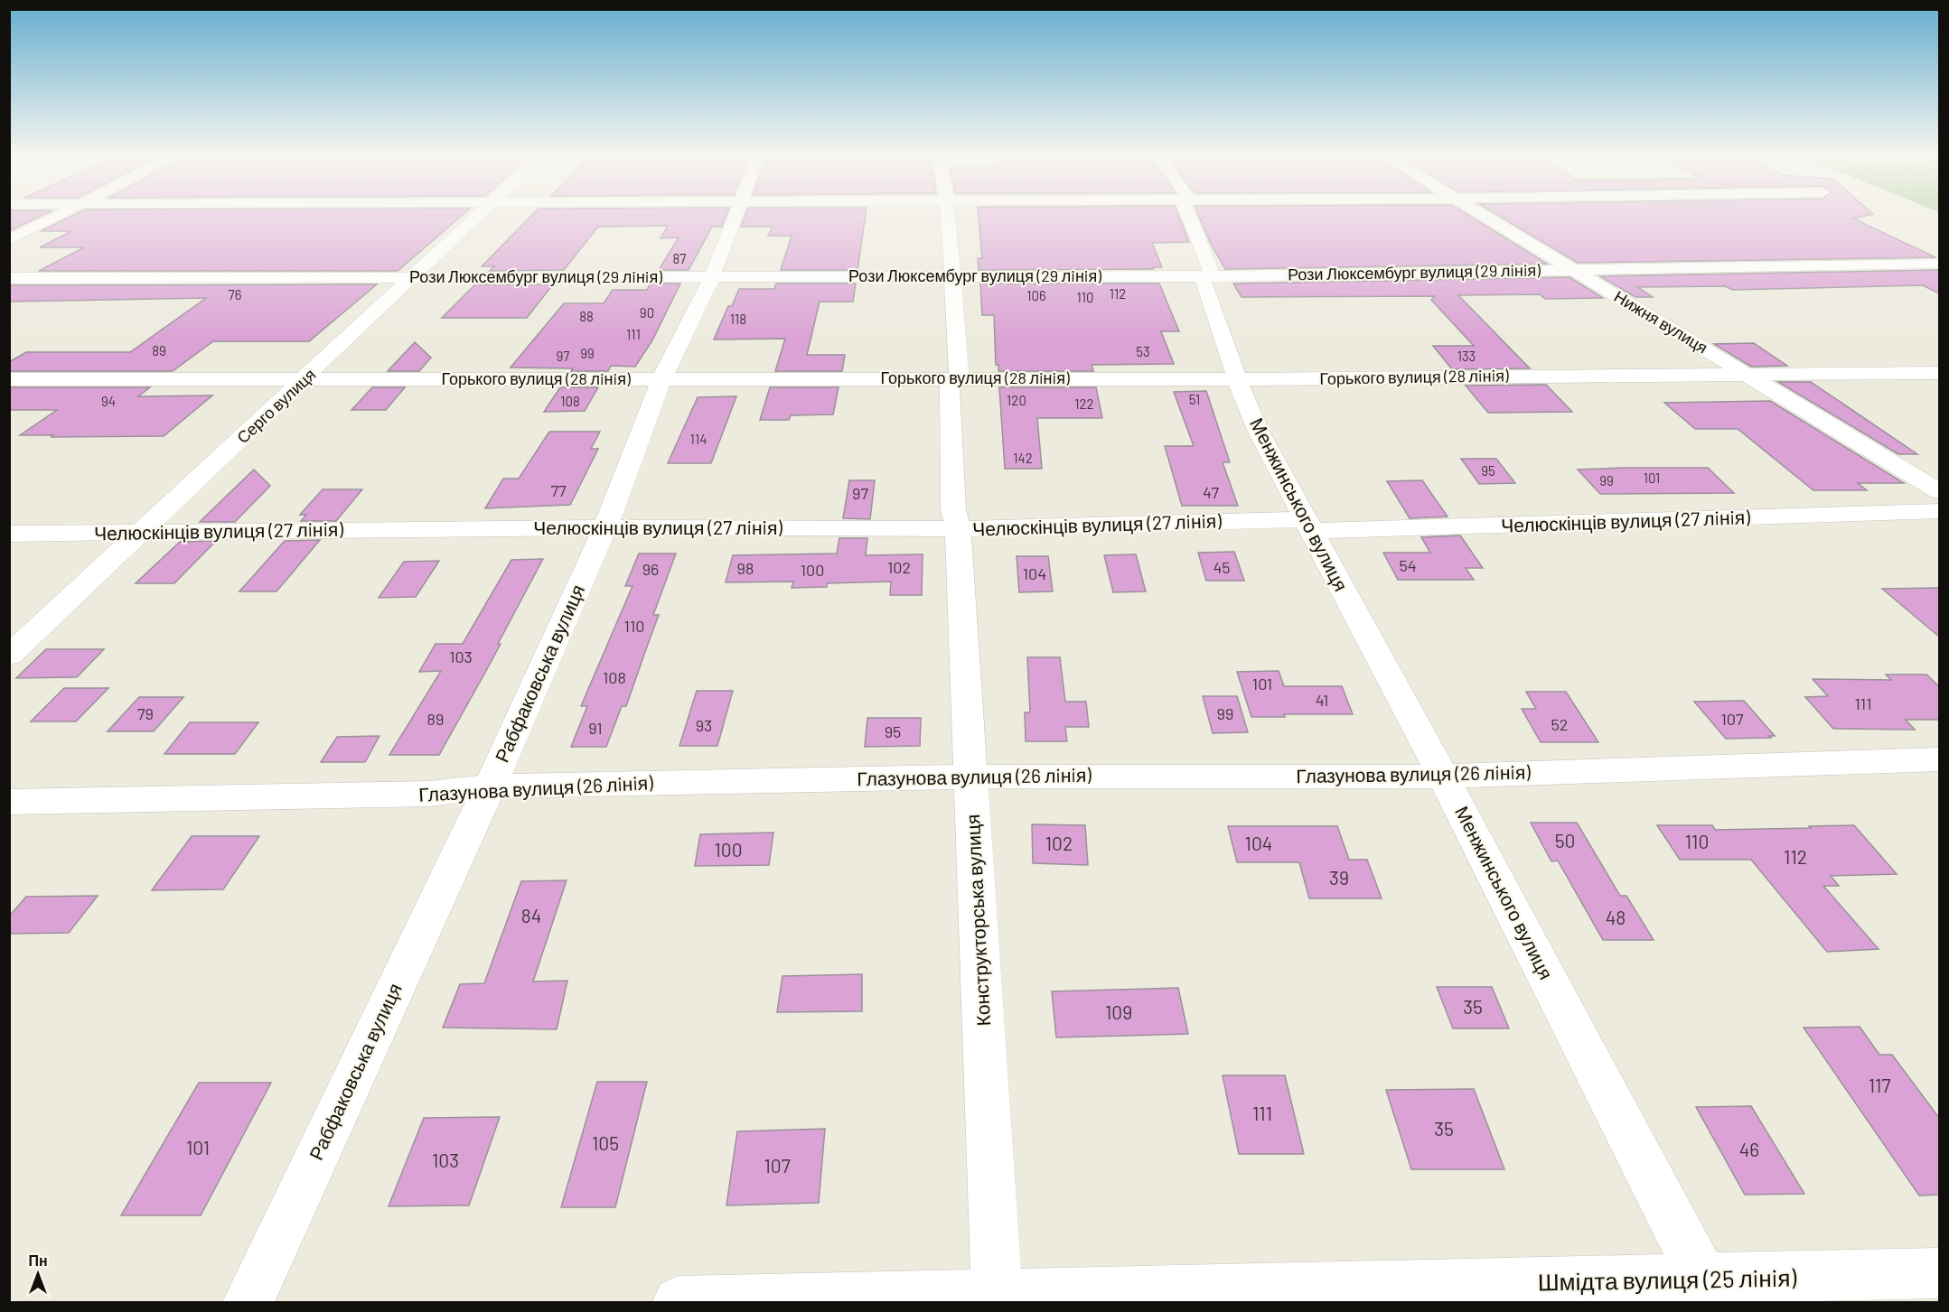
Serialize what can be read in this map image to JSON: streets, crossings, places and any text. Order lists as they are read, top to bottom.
{
  "streets": {
    "street": [
      "Рози Люксембург вулиця (29 лiнiя)",
      "Нижня вулиця",
      "Горького вулиця (28 лiнiя)",
      "Серго вулиця",
      "Менжинського вулиця",
      "Челюскінців вулиця (27 лiнiя)",
      "Рабфаковська вулиця",
      "Глазунова вулиця (26 лiнiя)",
      "Конструкторська вулиця",
      "Шмідта вулиця (25 лiнiя)"
    ]
  },
  "crossings": [
    ["Рози Люксембург вулиця (29 лiнiя)", "Нижня вулиця"],
    ["Рози Люксембург вулиця (29 лiнiя)", "Серго вулиця"],
    ["Рози Люксембург вулиця (29 лiнiя)", "Менжинського вулиця"],
    ["Рози Люксембург вулиця (29 лiнiя)", "Рабфаковська вулиця"],
    ["Рози Люксембург вулиця (29 лiнiя)", "Конструкторська вулиця"],
    ["Нижня вулиця", "Горького вулиця (28 лiнiя)"],
    ["Горького вулиця (28 лiнiя)", "Серго вулиця"],
    ["Горького вулиця (28 лiнiя)", "Менжинського вулиця"],
    ["Горького вулиця (28 лiнiя)", "Рабфаковська вулиця"],
    ["Горького вулиця (28 лiнiя)", "Конструкторська вулиця"],
    ["Серго вулиця", "Челюскінців вулиця (27 лiнiя)"],
    ["Менжинського вулиця", "Челюскінців вулиця (27 лiнiя)"],
    ["Менжинського вулиця", "Глазунова вулиця (26 лiнiя)"],
    ["Менжинського вулиця", "Шмідта вулиця (25 лiнiя)"],
    ["Челюскінців вулиця (27 лiнiя)", "Рабфаковська вулиця"],
    ["Челюскінців вулиця (27 лiнiя)", "Конструкторська вулиця"],
    ["Рабфаковська вулиця", "Глазунова вулиця (26 лiнiя)"],
    ["Глазунова вулиця (26 лiнiя)", "Конструкторська вулиця"],
    ["Конструкторська вулиця", "Шмідта вулиця (25 лiнiя)"]
  ],
  "house_numbers": [
    "87",
    "112",
    "76",
    "106",
    "110",
    "90",
    "88",
    "118",
    "111",
    "89",
    "53",
    "99",
    "97",
    "133",
    "51",
    "120",
    "94",
    "108",
    "122",
    "114",
    "142",
    "95",
    "101",
    "99",
    "77",
    "47",
    "97",
    "54",
    "102",
    "45",
    "98",
    "96",
    "100",
    "104",
    "110",
    "103",
    "108",
    "101",
    "41",
    "111",
    "79",
    "99",
    "89",
    "107",
    "52",
    "93",
    "91",
    "95",
    "50",
    "110",
    "102",
    "104",
    "100",
    "112",
    "39",
    "84",
    "48",
    "35",
    "109",
    "117",
    "111",
    "35",
    "105",
    "101",
    "46",
    "103",
    "107"
  ],
  "north": "top"
}
